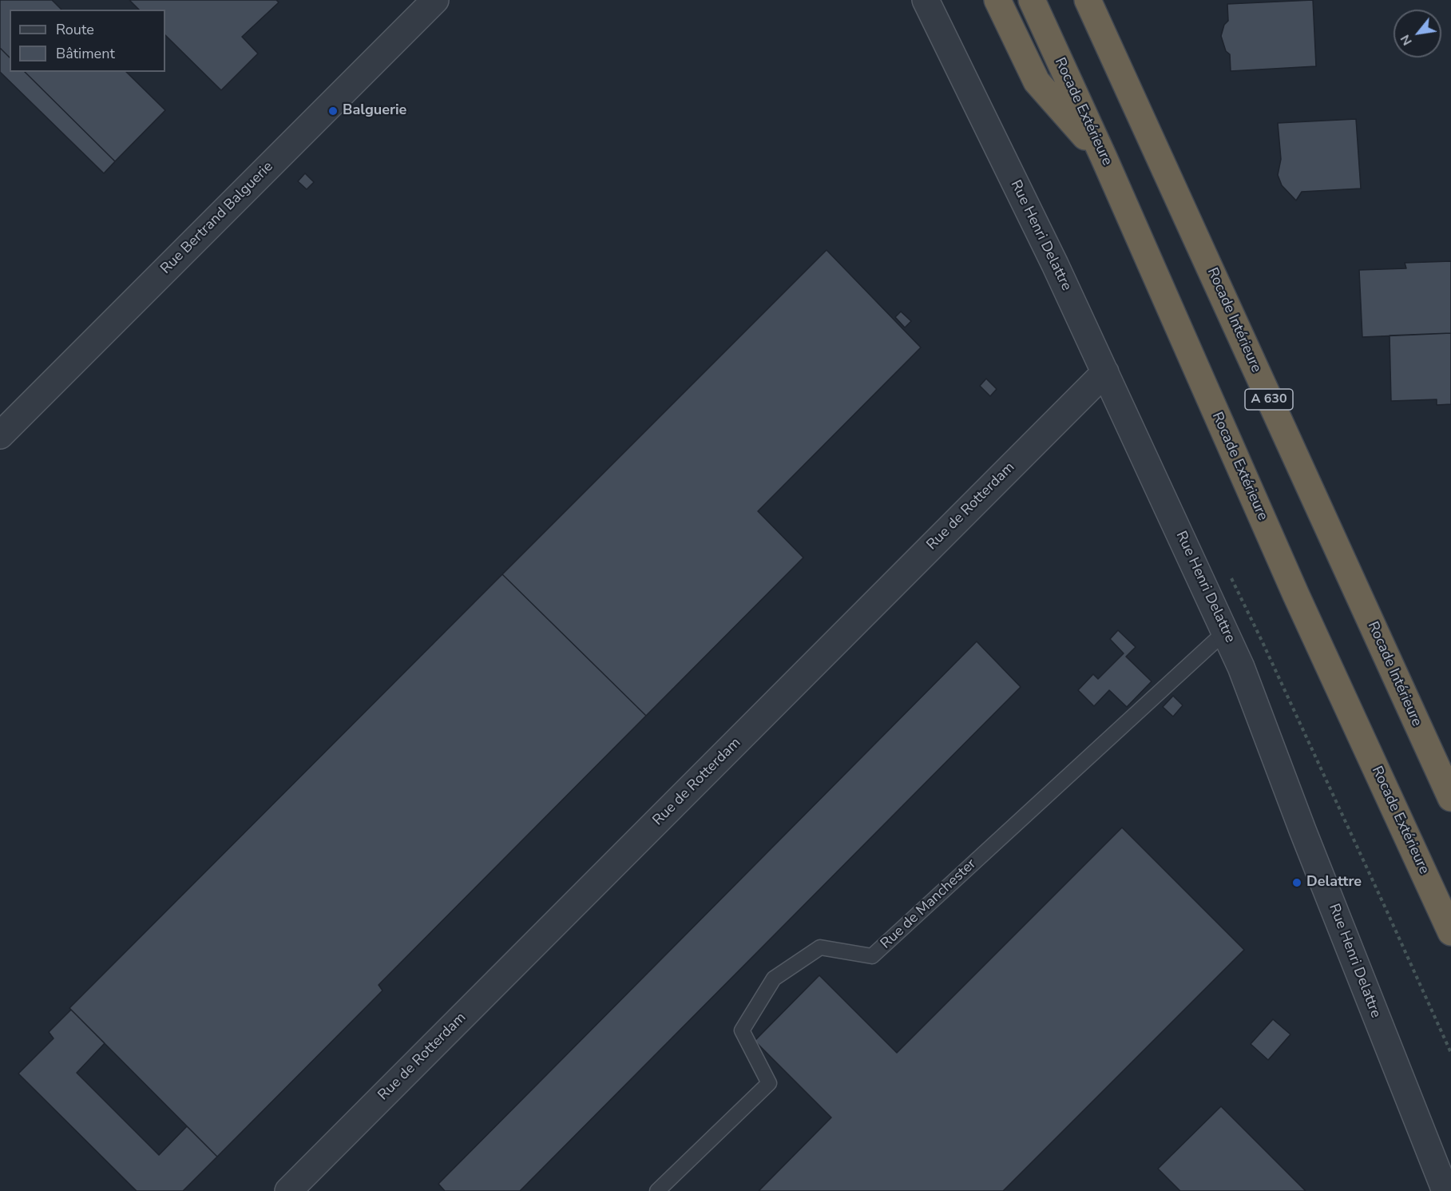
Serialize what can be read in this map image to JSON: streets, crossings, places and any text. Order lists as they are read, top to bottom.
{
  "streets": {
    "highway": ["Rocade Extérieure", "Rocade Intérieure", "A 630"],
    "street": ["Rue Bertrand Balguerie", "Rue Henri Delattre", "Rue de Rotterdam"],
    "lane": ["Rue de Manchester"]
  },
  "crossings": [
    ["Rue Henri Delattre", "Rue de Rotterdam"],
    ["Rue Henri Delattre", "Rue de Manchester"]
  ],
  "places": ["Balguerie", "Delattre"],
  "legend": ["Route", "Bâtiment"],
  "north": "bottom left"
}
